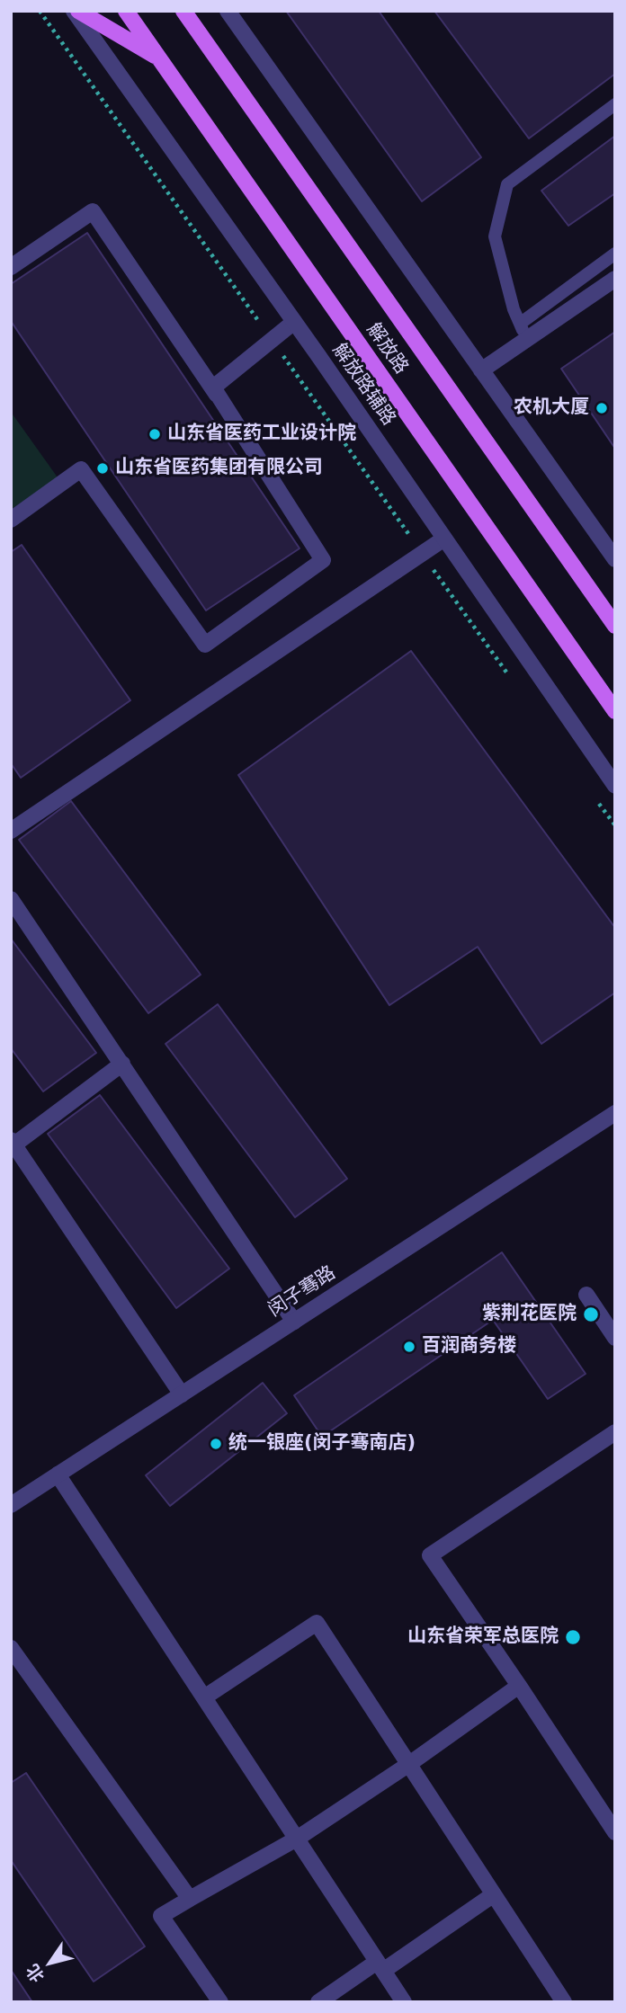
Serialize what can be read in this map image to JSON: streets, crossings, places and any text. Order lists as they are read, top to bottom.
{
  "streets": {
    "main road": ["解放路"],
    "street": ["解放路辅路", "闵子骞路"]
  },
  "places": [
    "农机大厦",
    "山东省医药工业设计院",
    "山东省医药集团有限公司",
    "紫荆花医院",
    "百润商务楼",
    "统一银座(闵子骞南店)",
    "山东省荣军总医院"
  ],
  "north": "bottom left"
}
